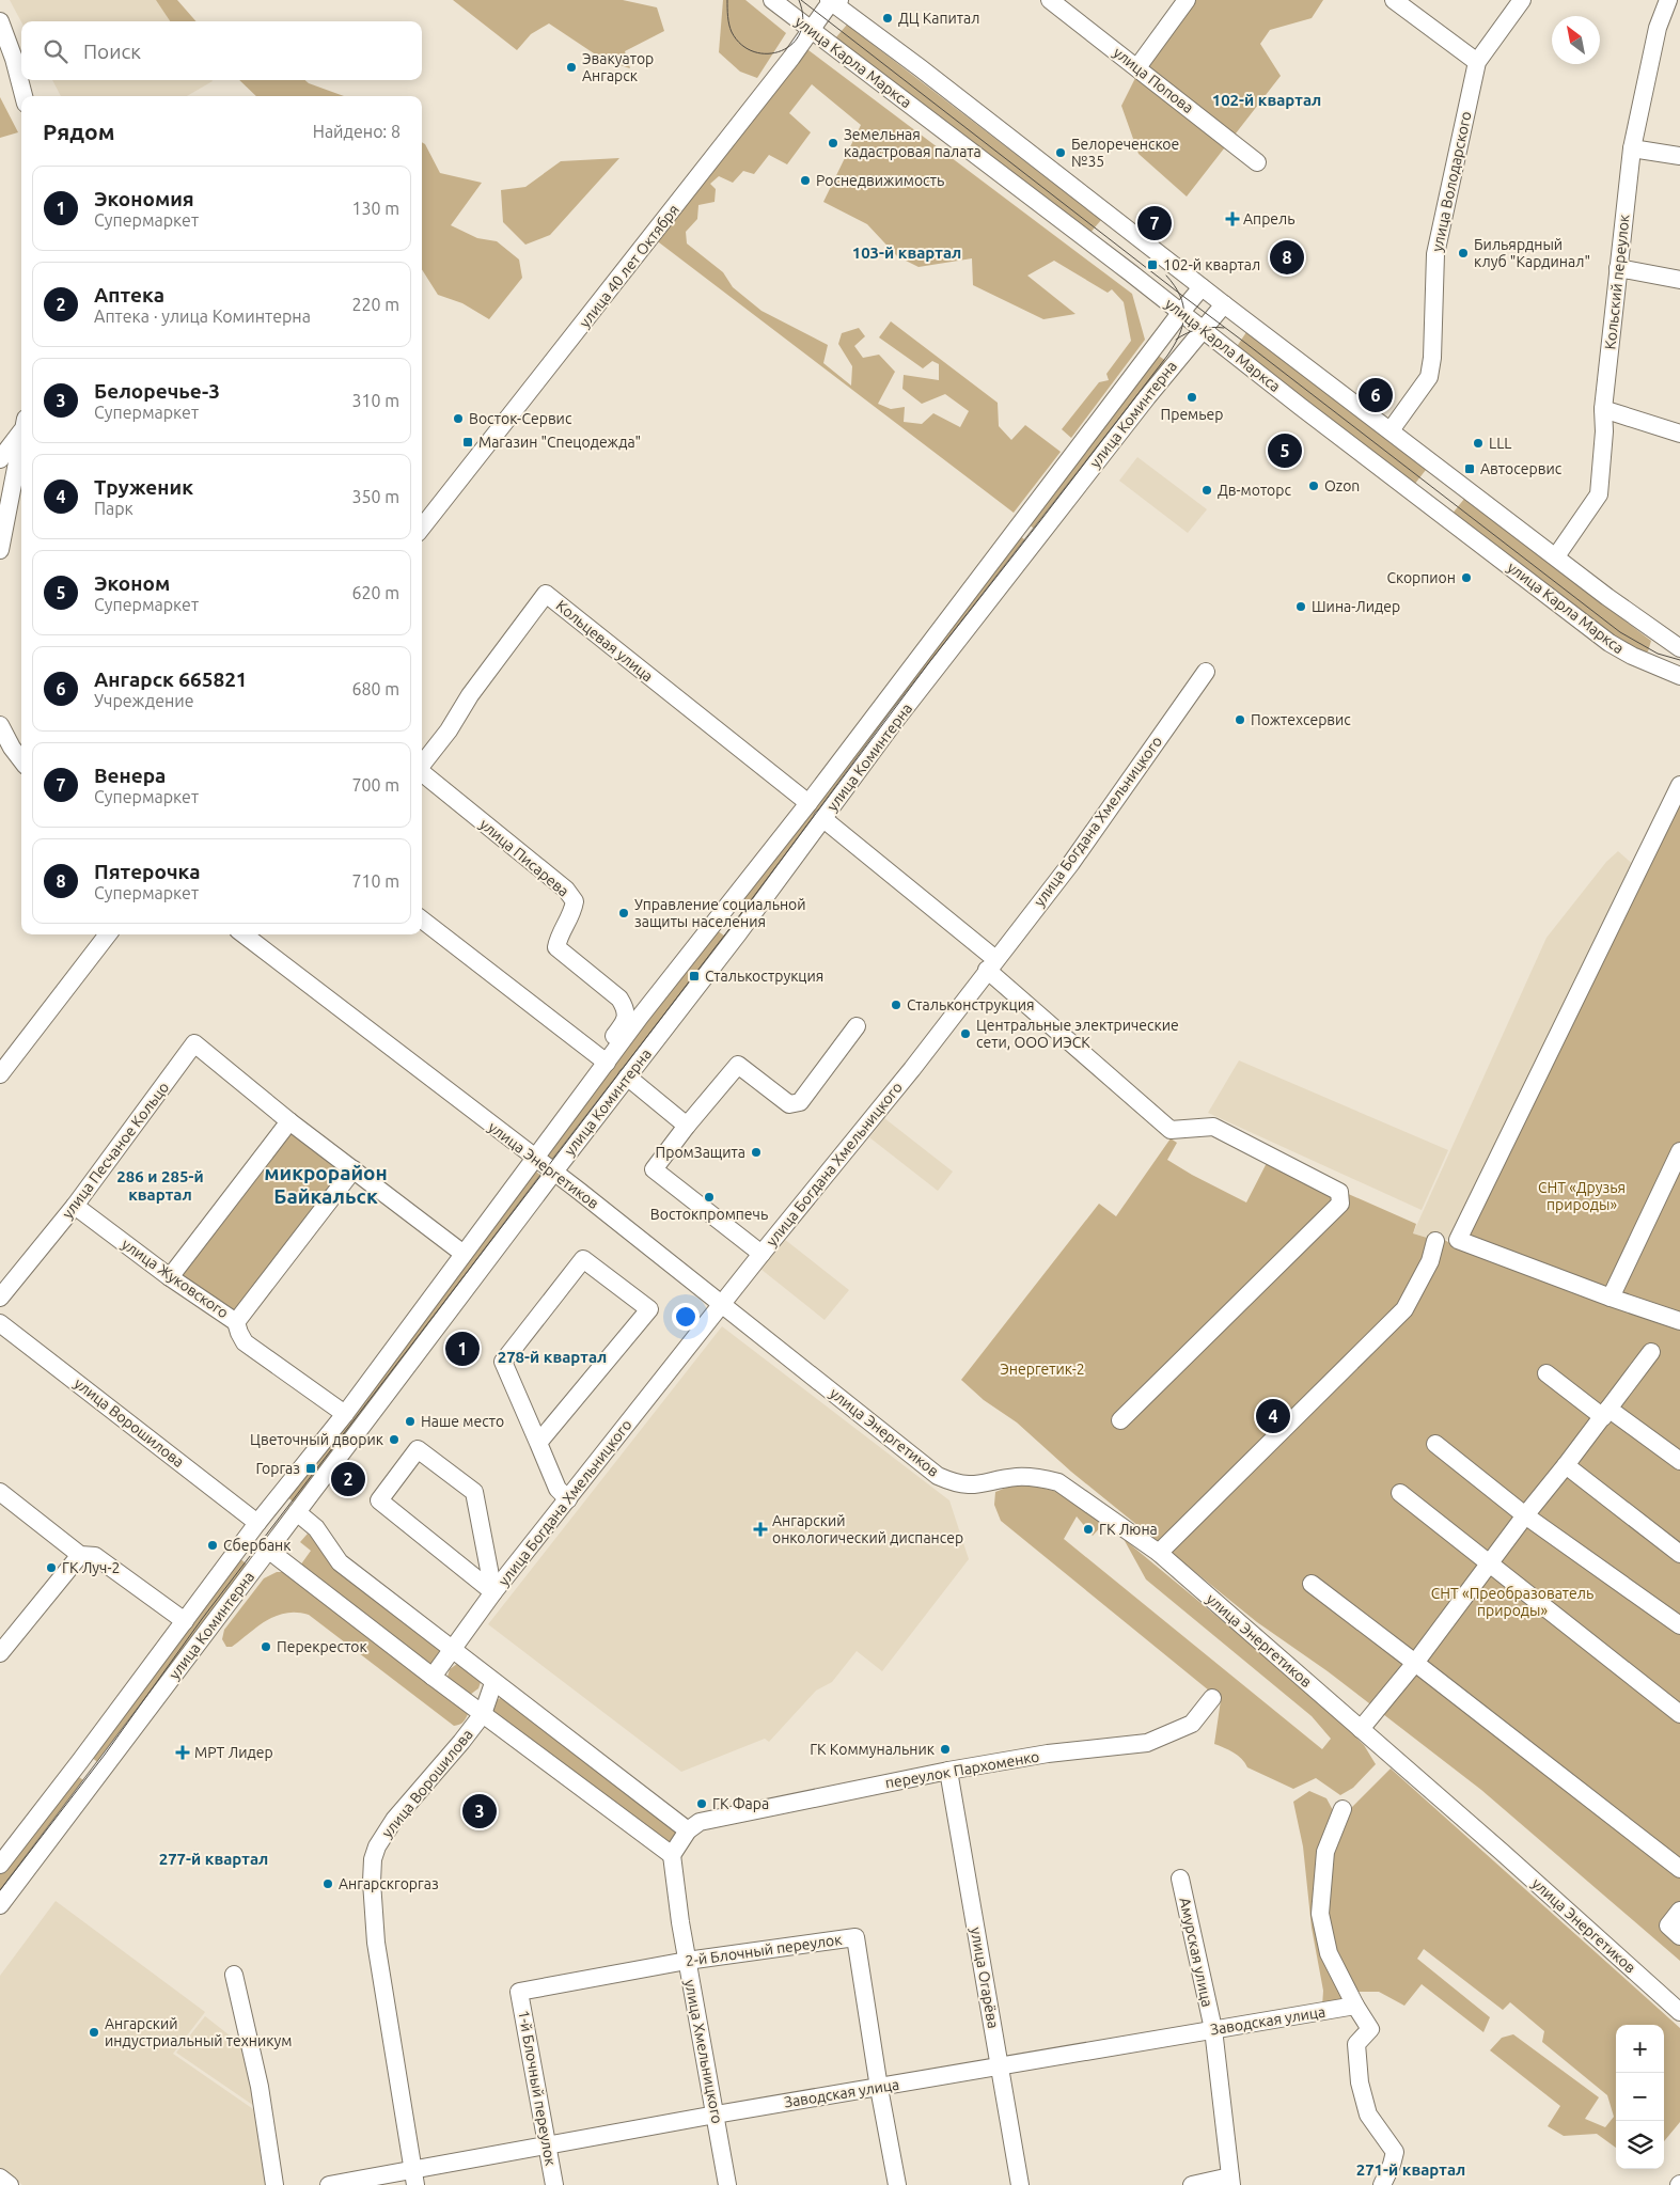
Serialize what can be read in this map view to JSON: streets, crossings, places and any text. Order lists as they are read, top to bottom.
{
  "streets": {
    "street": [
      "улица Карла Маркса",
      "улица Попова",
      "улица Володарского",
      "улица 40 лет Октября",
      "Кольский переулок",
      "улица Коминтерна",
      "Кольцевая улица",
      "улица Богдана Хмельницкого",
      "улица Писарева",
      "улица Песчаное Кольцо",
      "улица Энергетиков",
      "улица Жуковского",
      "улица Ворошилова",
      "переулок Пархоменко",
      "2-й Блочный переулок",
      "Амурская улица",
      "улица Огарёва",
      "Заводская улица",
      "улица Хмельницкого",
      "1-й Блочный переулок"
    ]
  },
  "crossings": [
    ["улица Карла Маркса", "улица 40 лет Октября"],
    ["улица Карла Маркса", "улица Коминтерна"],
    ["улица Коминтерна", "Кольцевая улица"],
    ["улица Коминтерна", "улица Писарева"],
    ["улица Коминтерна", "улица Песчаное Кольцо"],
    ["улица Коминтерна", "улица Энергетиков"],
    ["улица Коминтерна", "улица Жуковского"],
    ["улица Коминтерна", "улица Ворошилова"],
    ["улица Богдана Хмельницкого", "улица Энергетиков"],
    ["улица Богдана Хмельницкого", "улица Ворошилова"],
    ["улица Песчаное Кольцо", "улица Жуковского"],
    ["улица Ворошилова", "Заводская улица"],
    ["переулок Пархоменко", "улица Огарёва"],
    ["2-й Блочный переулок", "Заводская улица"],
    ["2-й Блочный переулок", "улица Хмельницкого"],
    ["2-й Блочный переулок", "1-й Блочный переулок"],
    ["Амурская улица", "Заводская улица"],
    ["улица Огарёва", "Заводская улица"],
    ["Заводская улица", "улица Хмельницкого"],
    ["Заводская улица", "1-й Блочный переулок"]
  ],
  "districts": [
    "102-й квартал",
    "103-й квартал",
    "микрорайон Байкальск",
    "286 и 285-й квартал",
    "278-й квартал",
    "277-й квартал",
    "271-й квартал"
  ],
  "parks": ["СНТ «Друзья природы»", "Энергетик-2", "СНТ «Преобразователь природы»"],
  "places": {
    "other": [
      "ДЦ Капитал",
      "Эвакуатор Ангарск",
      "Земельная кадастровая палата",
      "Белореченское №35",
      "Роснедвижимость",
      "Бильярдный клуб \"Кардинал\"",
      "Премьер",
      "Восток-Сервис",
      "LLL",
      "Ozon",
      "Дв-моторс",
      "Скорпион",
      "Шина-Лидер",
      "Пожтехсервис",
      "Управление социальной защиты населения",
      "Стальконструкция",
      "Центральные электрические сети, ООО ИЭСК",
      "ПромЗащита",
      "Востокпромпечь",
      "Наше место",
      "Цветочный дворик",
      "ГК Люна",
      "Сбербанк",
      "ГК Луч-2",
      "Перекресток",
      "ГК Коммунальник",
      "ГК Фара",
      "Ангарскгоргаз",
      "Ангарский индустриальный техникум"
    ],
    "health": ["Апрель", "Ангарский онкологический диспансер", "МРТ Лидер"],
    "transit": [
      "102-й квартал",
      "Магазин \"Спецодежда\"",
      "Автосервис",
      "Сталькострукция",
      "Горгаз"
    ]
  },
  "north": "top left",
  "page": {
    "search": "Поиск",
    "heading": ["Рядом", "Найдено: 8"],
    "list": [
      {
        "mark": "1",
        "name": "Экономия",
        "note": "Супермаркет",
        "value": "130 m"
      },
      {
        "mark": "2",
        "name": "Аптека",
        "note": "Аптека · улица Коминтерна",
        "value": "220 m"
      },
      {
        "mark": "3",
        "name": "Белоречье-3",
        "note": "Супермаркет",
        "value": "310 m"
      },
      {
        "mark": "4",
        "name": "Труженик",
        "note": "Парк",
        "value": "350 m"
      },
      {
        "mark": "5",
        "name": "Эконом",
        "note": "Супермаркет",
        "value": "620 m"
      },
      {
        "mark": "6",
        "name": "Ангарск 665821",
        "note": "Учреждение",
        "value": "680 m"
      },
      {
        "mark": "7",
        "name": "Венера",
        "note": "Супермаркет",
        "value": "700 m"
      },
      {
        "mark": "8",
        "name": "Пятерочка",
        "note": "Супермаркет",
        "value": "710 m"
      }
    ],
    "pins": [
      "7",
      "8",
      "6",
      "5",
      "1",
      "4",
      "2",
      "3"
    ],
    "map_buttons": ["+", "−"]
  }
}
